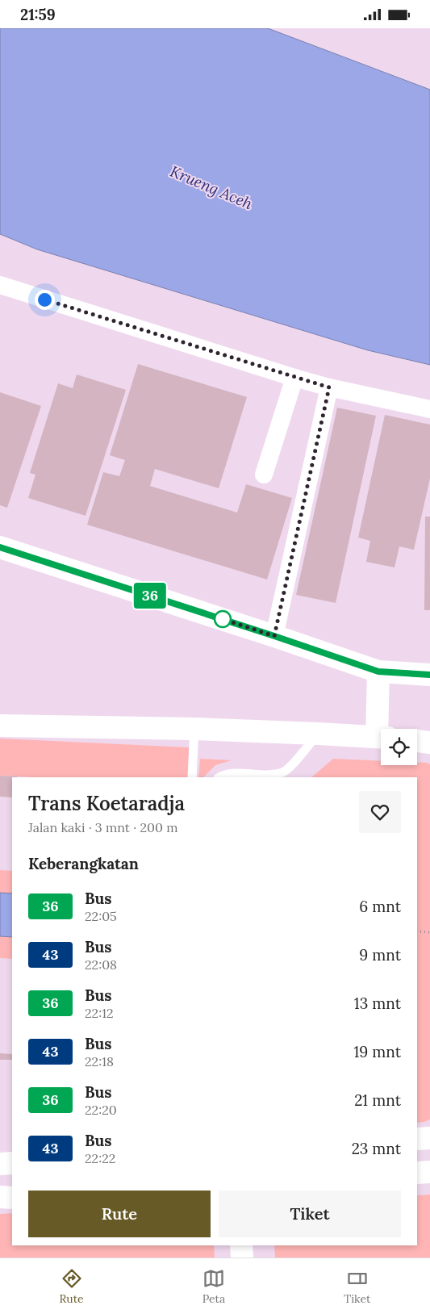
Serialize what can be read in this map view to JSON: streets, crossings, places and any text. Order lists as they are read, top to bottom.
{
  "water": ["Krueng Aceh"],
  "lines": ["bus line 36"],
  "page": {
    "status": "21:59",
    "on_map": "36",
    "heading": [
      ["Trans Koetaradja", "Jalan kaki · 3 mnt · 200 m"],
      "Keberangkatan"
    ],
    "list": [
      {
        "mark": "36",
        "name": "Bus",
        "note": "22:05",
        "value": "6 mnt"
      },
      {
        "mark": "43",
        "name": "Bus",
        "note": "22:08",
        "value": "9 mnt"
      },
      {
        "mark": "36",
        "name": "Bus",
        "note": "22:12",
        "value": "13 mnt"
      },
      {
        "mark": "43",
        "name": "Bus",
        "note": "22:18",
        "value": "19 mnt"
      },
      {
        "mark": "36",
        "name": "Bus",
        "note": "22:20",
        "value": "21 mnt"
      },
      {
        "mark": "43",
        "name": "Bus",
        "note": "22:22",
        "value": "23 mnt"
      }
    ],
    "buttons": ["Rute", "Tiket"],
    "tabs": ["Rute", "Peta", "Tiket"]
  }
}
